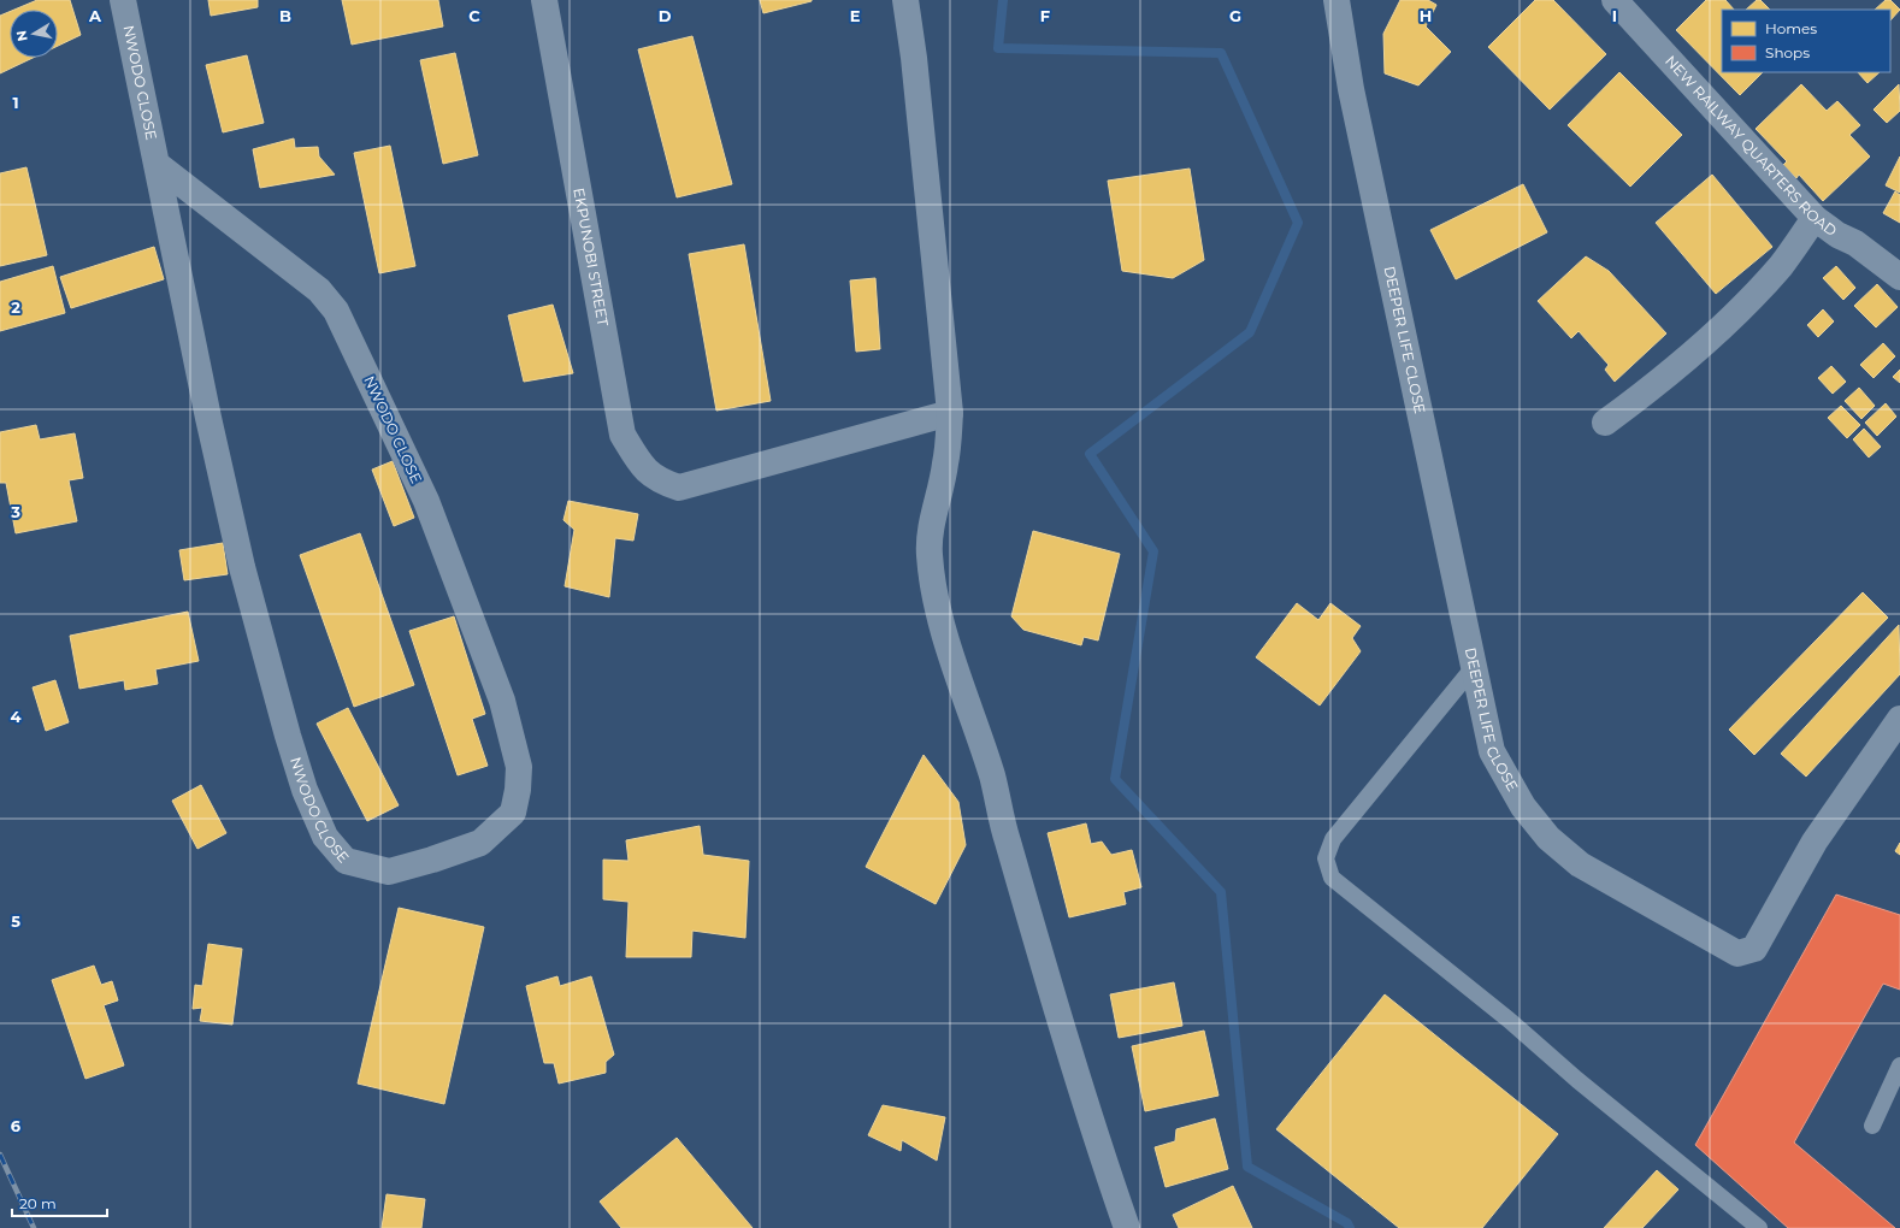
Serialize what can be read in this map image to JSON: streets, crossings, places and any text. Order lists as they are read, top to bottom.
{
  "streets": {
    "street": [
      "NWODO CLOSE",
      "NEW RAILWAY QUARTERS ROAD",
      "EKPUNOBI STREET",
      "DEEPER LIFE CLOSE"
    ]
  },
  "legend": ["Homes", "Shops"],
  "scale_bar": "20 m",
  "north": "left",
  "grid": {
    "columns": [
      "A",
      "B",
      "C",
      "D",
      "E",
      "F",
      "G",
      "H",
      "I"
    ],
    "rows": [
      "1",
      "2",
      "3",
      "4",
      "5",
      "6"
    ]
  }
}
